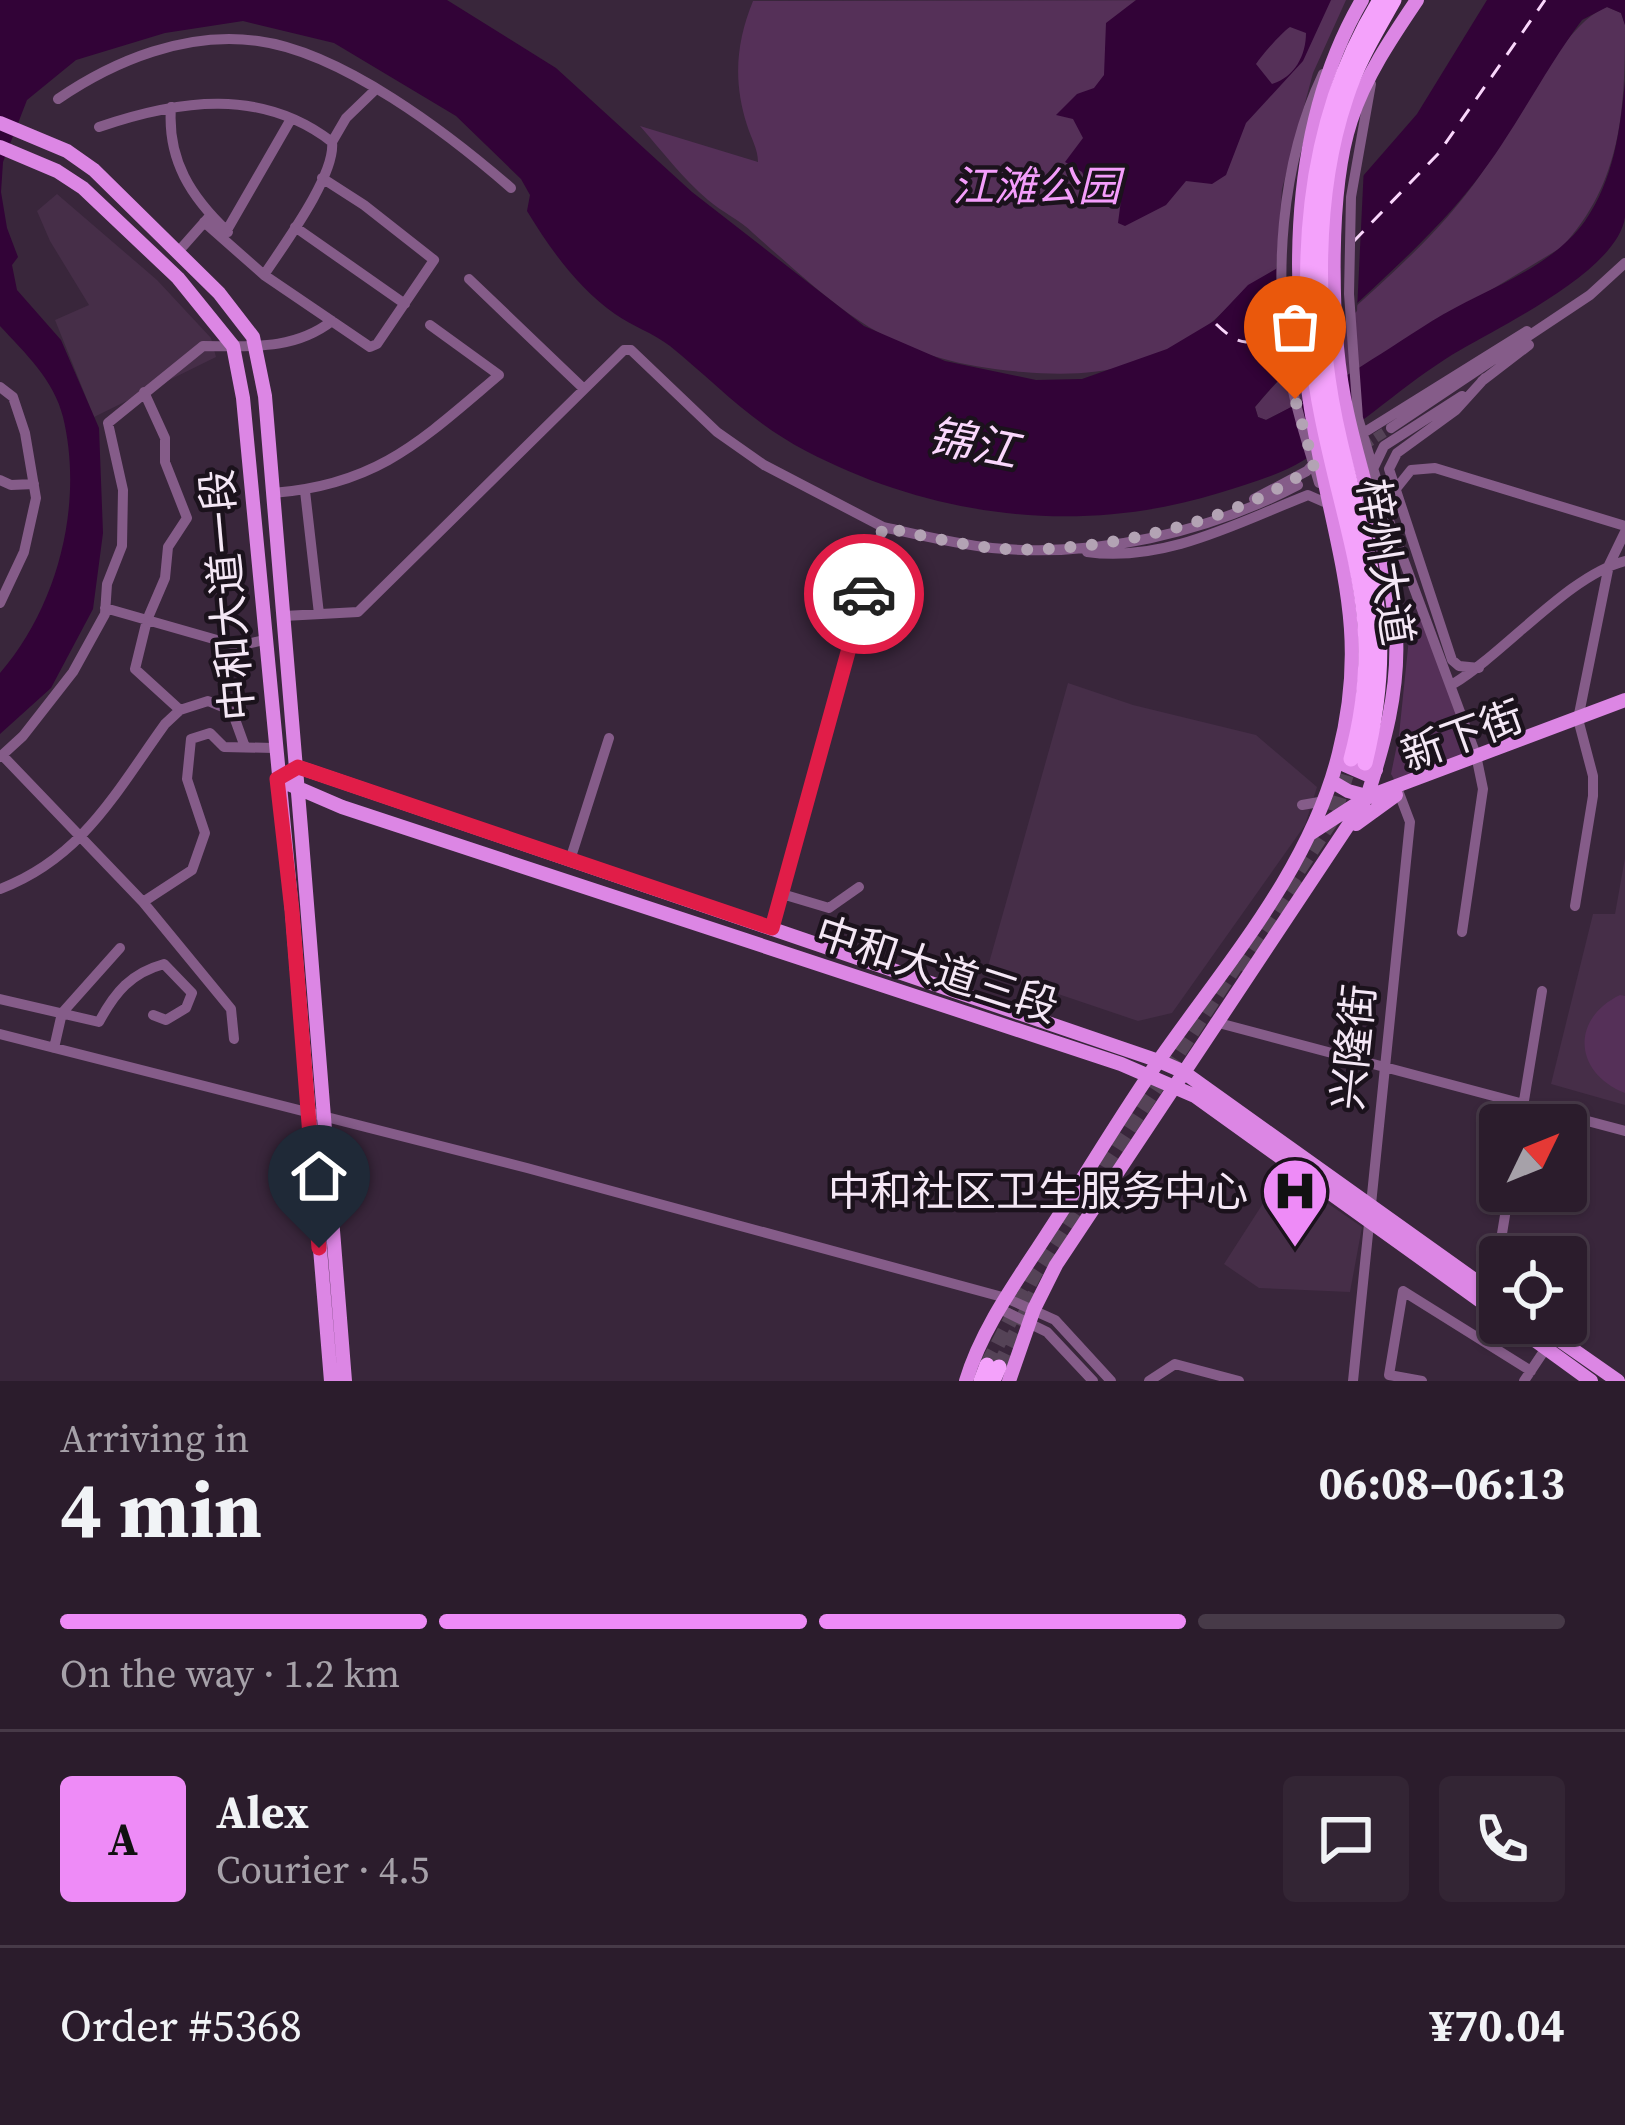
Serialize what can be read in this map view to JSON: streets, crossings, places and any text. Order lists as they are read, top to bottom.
{
  "streets": {
    "highway": ["梓州大道"],
    "main road": ["中和大道一段", "新下街", "中和大道三段"],
    "street": ["兴隆街"]
  },
  "crossings": [
    ["中和大道一段", "中和大道三段"],
    ["新下街", "兴隆街"]
  ],
  "water": ["锦江"],
  "parks": ["江滩公园"],
  "places": {
    "hospital": ["中和社区卫生服务中心"]
  },
  "north": "top right",
  "page": {
    "heading": ["4 min", "Arriving in", "06:08–06:13"],
    "panel": [
      "Alex",
      "Courier · 4.5",
      "Order #5368",
      "¥70.04"
    ],
    "bar": "On the way · 1.2 km",
    "round": "A"
  }
}
